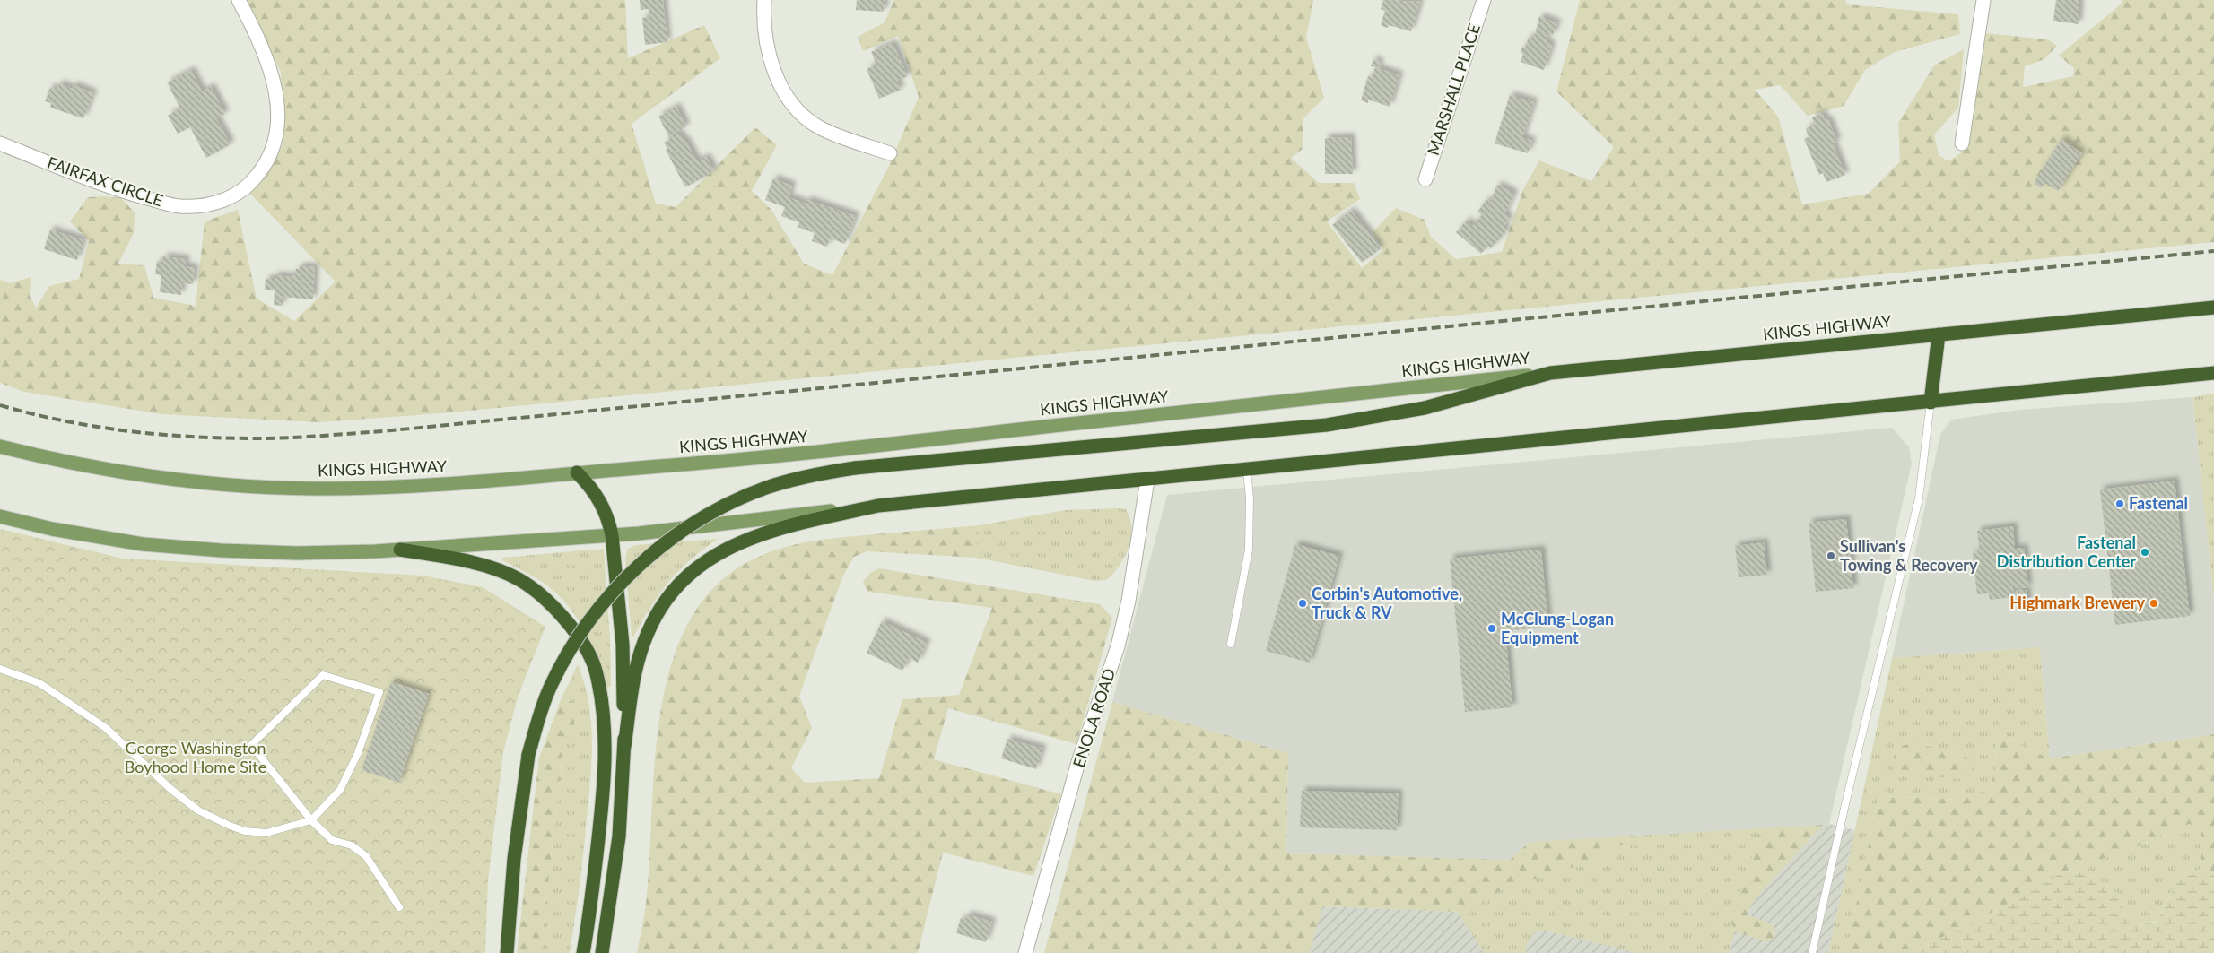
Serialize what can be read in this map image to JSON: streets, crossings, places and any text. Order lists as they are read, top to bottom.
{
  "streets": {
    "highway": ["KINGS HIGHWAY"],
    "street": ["MARSHALL PLACE", "FAIRFAX CIRCLE", "ENOLA ROAD"]
  },
  "parks": ["George Washington Boyhood Home Site"],
  "places": [
    "Fastenal",
    "Fastenal Distribution Center",
    "Sullivan's Towing & Recovery",
    "Corbin's Automotive, Truck & RV",
    "Highmark Brewery",
    "McClung-Logan Equipment"
  ]
}
